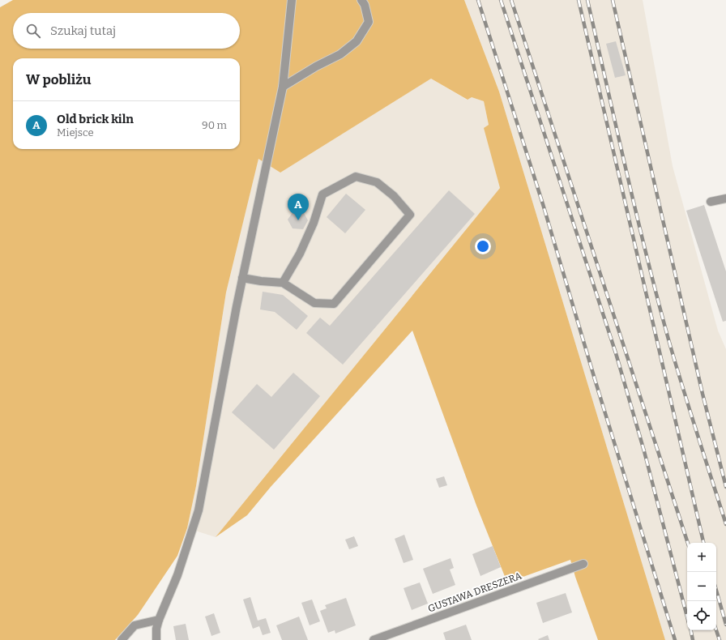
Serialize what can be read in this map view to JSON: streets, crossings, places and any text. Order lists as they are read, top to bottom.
{
  "streets": {
    "street": ["GUSTAWA DRESZERA"]
  },
  "page": {
    "search": "Szukaj tutaj",
    "heading": "W pobliżu",
    "list": [
      {
        "mark": "A",
        "name": "Old brick kiln",
        "note": "Miejsce",
        "value": "90 m"
      }
    ],
    "pins": "A",
    "map_buttons": ["+", "−"]
  }
}
